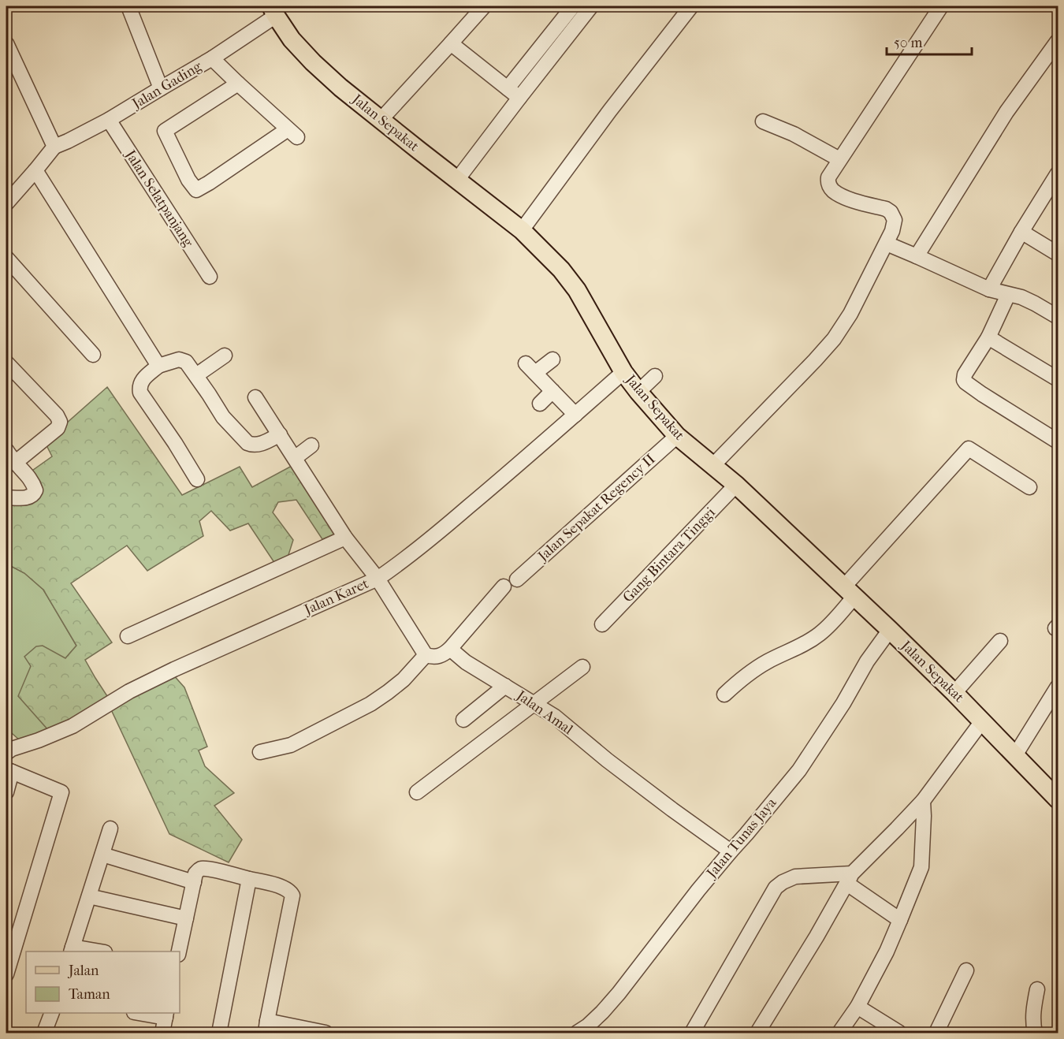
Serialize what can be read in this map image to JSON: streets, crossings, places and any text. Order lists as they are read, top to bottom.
{
  "streets": {
    "main road": ["Jalan Sepakat"],
    "street": [
      "Jalan Gading",
      "Jalan Selatpanjang",
      "Jalan Sepakat Regency II",
      "Gang Bintara Tinggi",
      "Jalan Karet",
      "Jalan Amal",
      "Jalan Tunas Jaya"
    ]
  },
  "crossings": [
    ["Jalan Gading", "Jalan Sepakat"],
    ["Jalan Gading", "Jalan Selatpanjang"],
    ["Jalan Sepakat", "Jalan Sepakat Regency II"],
    ["Jalan Sepakat", "Gang Bintara Tinggi"],
    ["Jalan Sepakat", "Jalan Karet"],
    ["Jalan Sepakat", "Jalan Tunas Jaya"],
    ["Jalan Amal", "Jalan Tunas Jaya"]
  ],
  "legend": ["Jalan", "Taman"],
  "scale_bar": "50 m"
}
